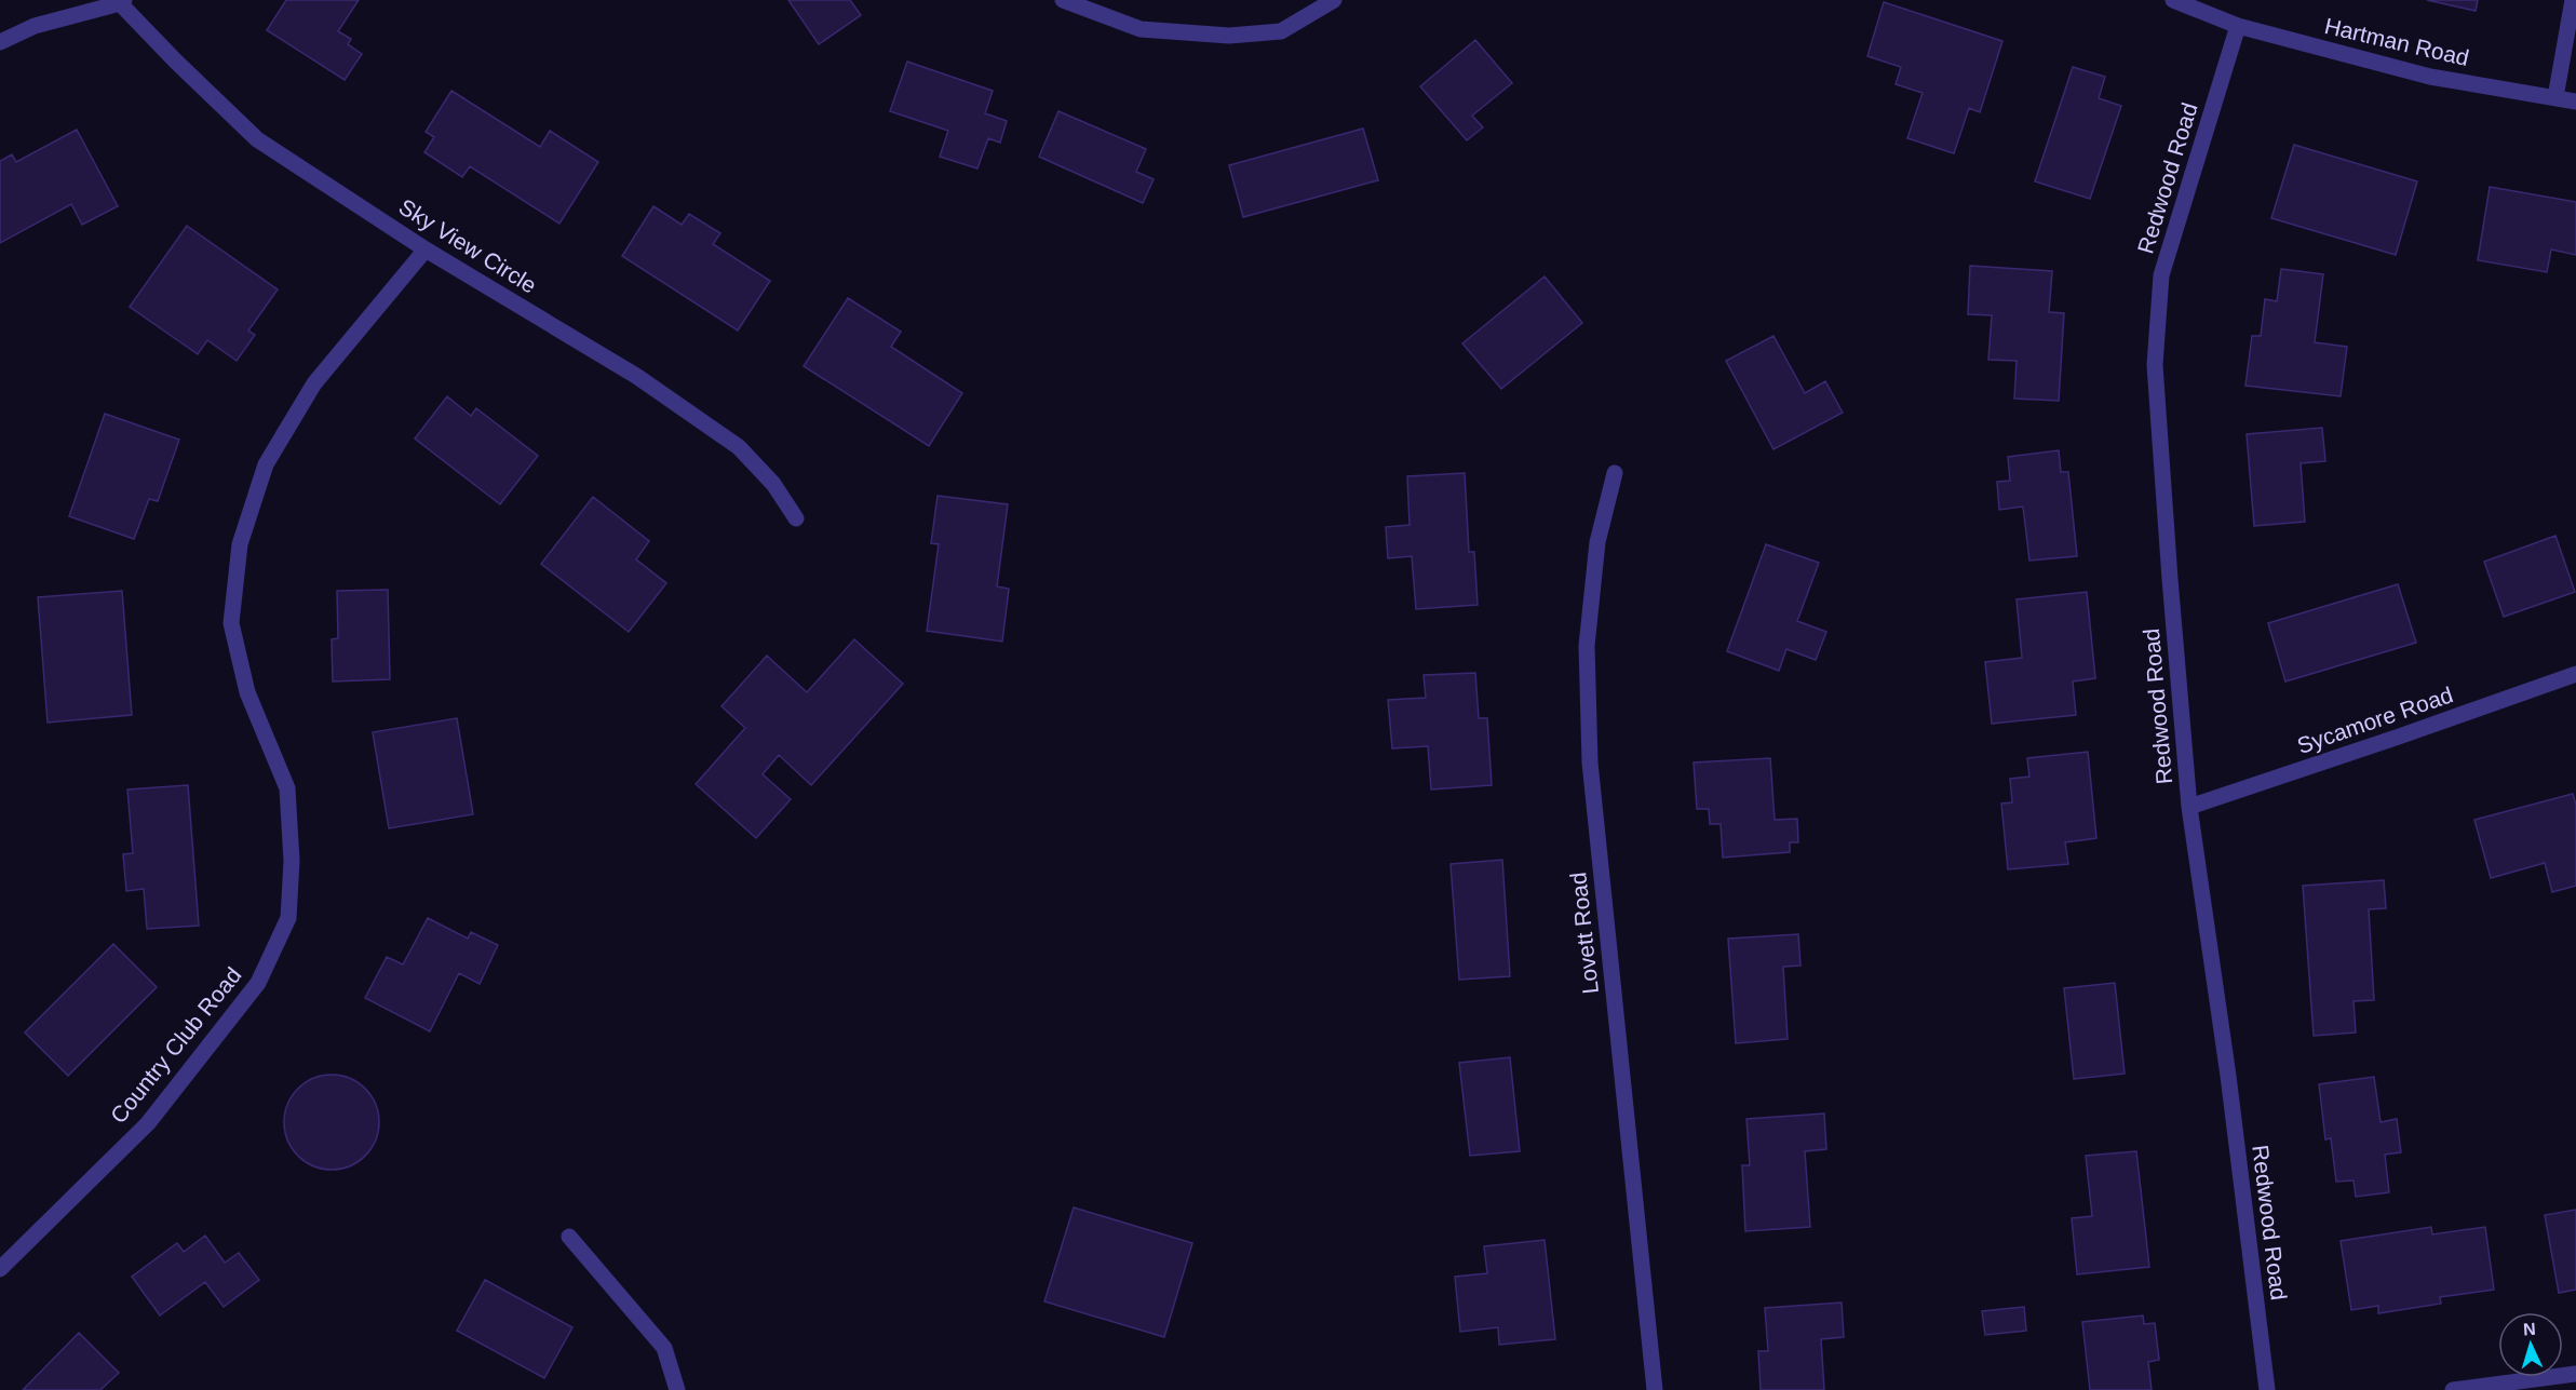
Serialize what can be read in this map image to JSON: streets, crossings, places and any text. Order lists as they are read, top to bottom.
{
  "streets": {
    "street": [
      "Hartman Road",
      "Redwood Road",
      "Sky View Circle",
      "Sycamore Road",
      "Lovett Road",
      "Country Club Road"
    ]
  },
  "crossings": [
    ["Hartman Road", "Redwood Road"],
    ["Redwood Road", "Sycamore Road"],
    ["Sky View Circle", "Country Club Road"]
  ],
  "north": "top"
}
